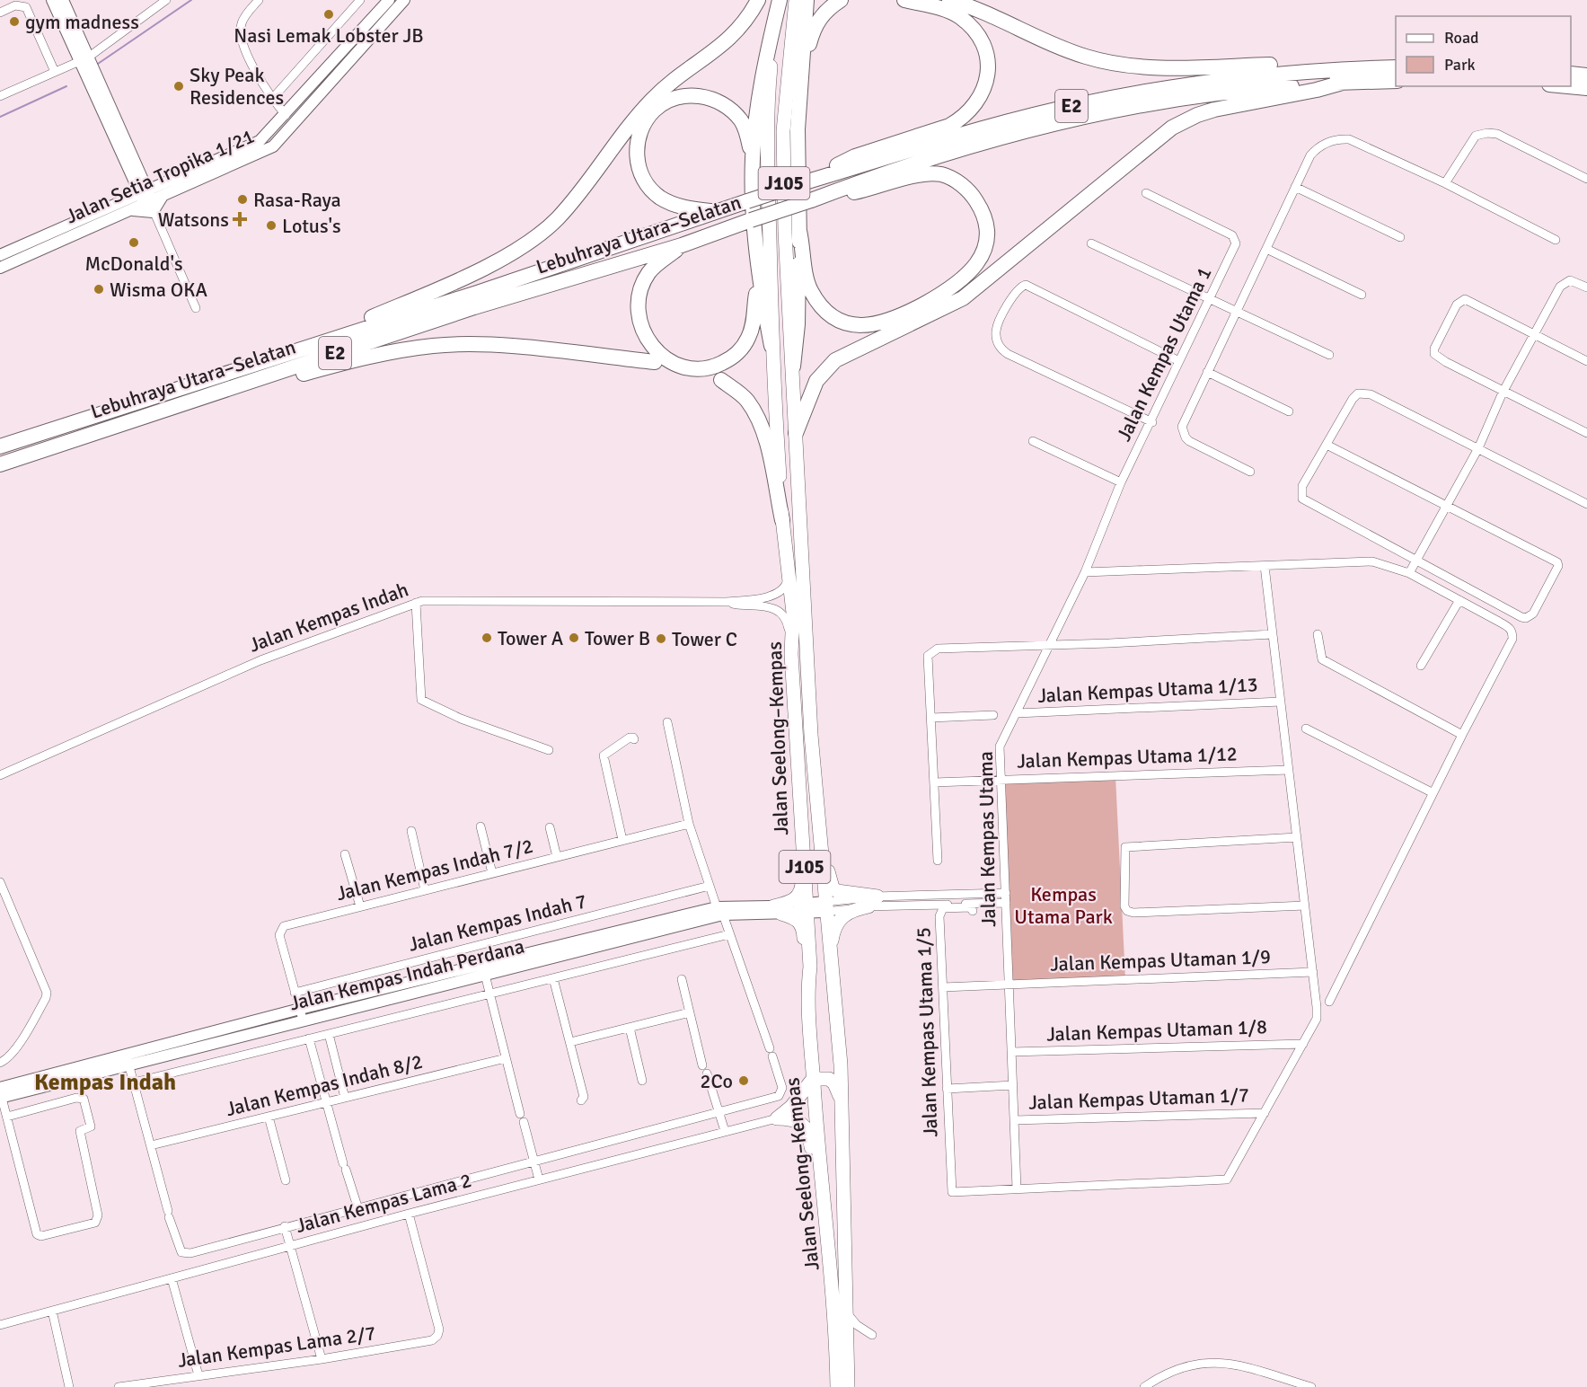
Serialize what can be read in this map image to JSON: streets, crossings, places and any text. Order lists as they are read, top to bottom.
{
  "streets": {
    "highway": ["E2", "Lebuhraya Utara–Selatan"],
    "main road": ["J105", "Jalan Seelong–Kempas"],
    "street": [
      "Jalan Setia Tropika 1/21",
      "Jalan Kempas Utama 1",
      "Jalan Kempas Indah",
      "Jalan Kempas Utama 1/13",
      "Jalan Kempas Utama 1/12",
      "Jalan Kempas Utama",
      "Jalan Kempas Indah 7/2",
      "Jalan Kempas Indah 7",
      "Jalan Kempas Utaman 1/9",
      "Jalan Kempas Indah Perdana",
      "Jalan Kempas Utaman 1/8",
      "Jalan Kempas Utama 1/5",
      "Jalan Kempas Indah 8/2",
      "Jalan Kempas Utaman 1/7",
      "Jalan Kempas Lama 2",
      "Jalan Kempas Lama 2/7"
    ]
  },
  "crossings": [
    ["J105", "Jalan Seelong–Kempas"],
    ["Jalan Kempas Utama 1", "Jalan Kempas Utama"],
    ["Jalan Kempas Utama 1/13", "Jalan Kempas Utama"],
    ["Jalan Seelong–Kempas", "Jalan Kempas Indah Perdana"],
    ["Jalan Kempas Utama 1/12", "Jalan Kempas Utama"],
    ["Jalan Kempas Utama", "Jalan Kempas Utaman 1/9"],
    ["Jalan Kempas Utama", "Jalan Kempas Utaman 1/8"],
    ["Jalan Kempas Utama", "Jalan Kempas Utama 1/5"],
    ["Jalan Kempas Utama", "Jalan Kempas Utaman 1/7"],
    ["Jalan Kempas Indah 7/2", "Jalan Kempas Indah 7"],
    ["Jalan Kempas Indah 7/2", "Jalan Kempas Indah Perdana"],
    ["Jalan Kempas Utaman 1/9", "Jalan Kempas Utama 1/5"],
    ["Jalan Kempas Lama 2", "Jalan Kempas Lama 2/7"]
  ],
  "districts": ["Kempas Indah"],
  "parks": ["Kempas Utama Park"],
  "places": {
    "other": [
      "Nasi Lemak Lobster JB",
      "gym madness",
      "Sky Peak Residences",
      "Rasa-Raya",
      "Lotus's",
      "McDonald's",
      "Wisma OKA",
      "Tower A",
      "Tower B",
      "Tower C",
      "2Co"
    ],
    "health": ["Watsons"]
  },
  "legend": ["Road", "Park"]
}
